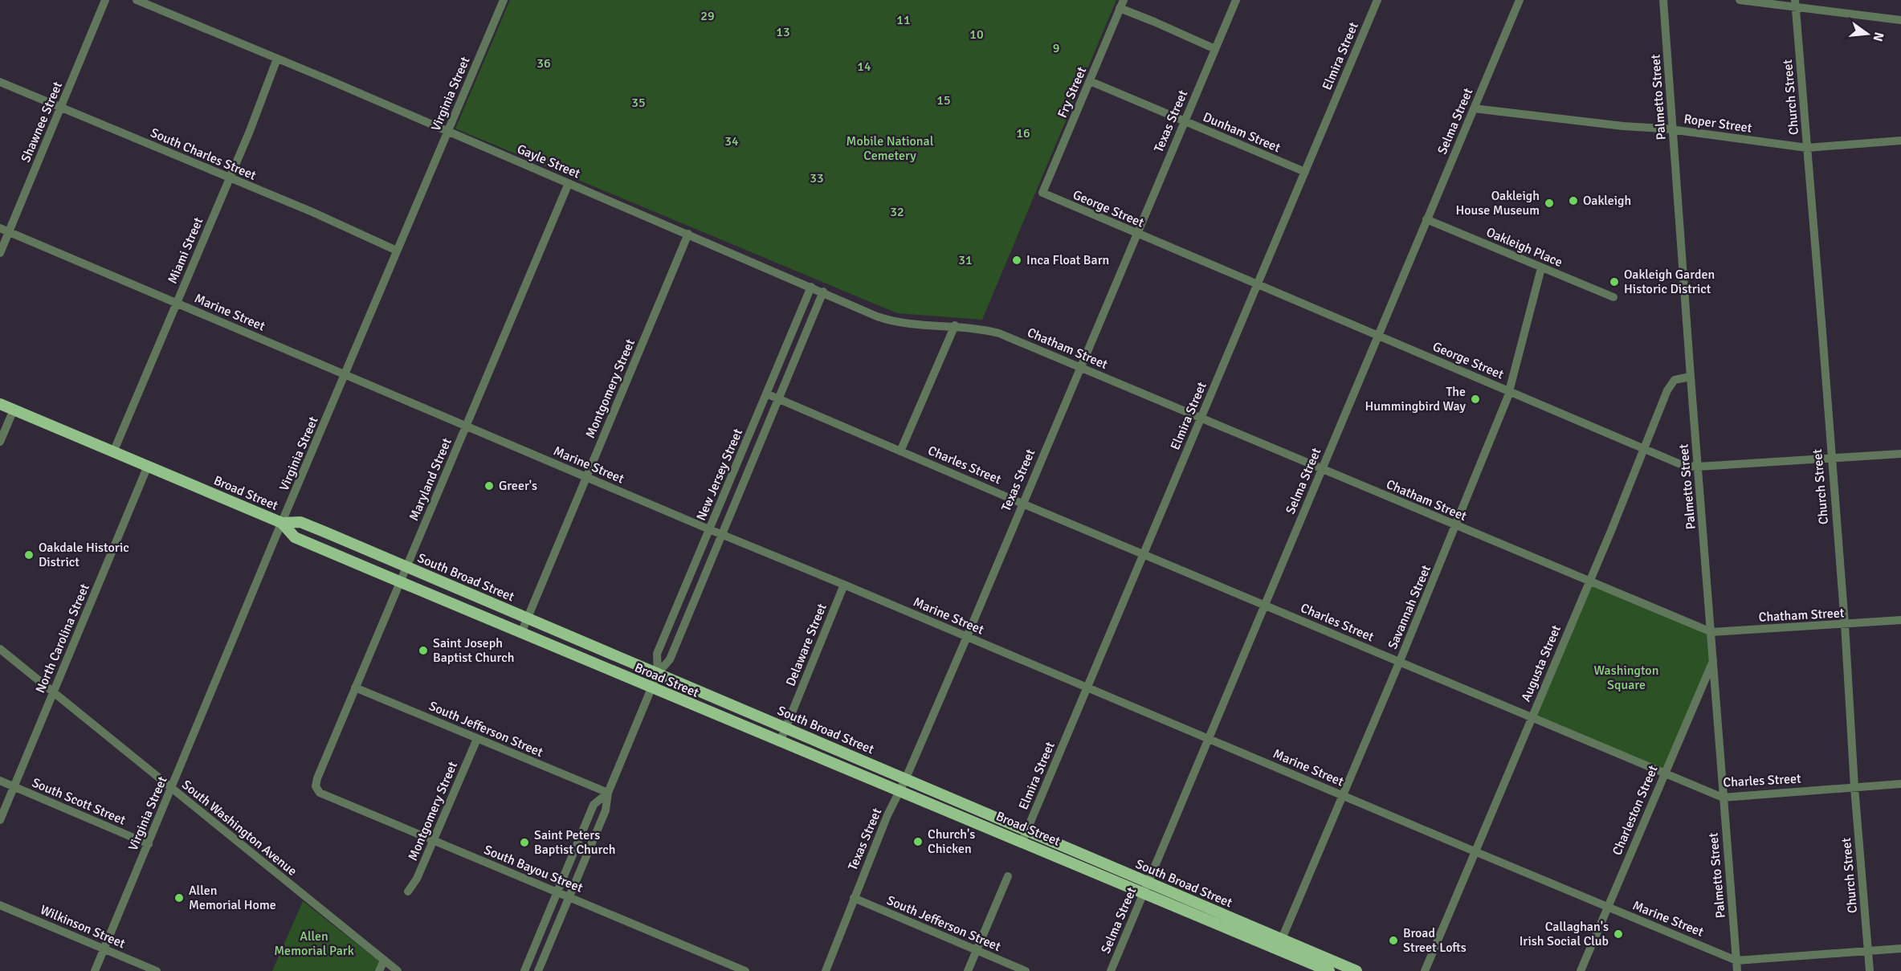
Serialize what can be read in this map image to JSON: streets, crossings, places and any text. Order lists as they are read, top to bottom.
{
  "streets": {
    "main road": ["Broad Street", "South Broad Street"],
    "street": [
      "Elmira Street",
      "Fry Street",
      "Virginia Street",
      "Palmetto Street",
      "Church Street",
      "Texas Street",
      "Selma Street",
      "Shawnee Street",
      "Roper Street",
      "Dunham Street",
      "South Charles Street",
      "Gayle Street",
      "George Street",
      "Oakleigh Place",
      "Miami Street",
      "Marine Street",
      "Chatham Street",
      "Montgomery Street",
      "Charles Street",
      "New Jersey Street",
      "Maryland Street",
      "Savannah Street",
      "North Carolina Street",
      "Delaware Street",
      "Augusta Street",
      "South Jefferson Street",
      "South Scott Street",
      "Charleston Street",
      "South Washington Avenue",
      "South Bayou Street",
      "Wilkinson Street"
    ]
  },
  "crossings": [
    ["Elmira Street", "Dunham Street"],
    ["Elmira Street", "George Street"],
    ["Elmira Street", "Marine Street"],
    ["Elmira Street", "Chatham Street"],
    ["Elmira Street", "Charles Street"],
    ["Elmira Street", "Broad Street"],
    ["Fry Street", "Dunham Street"],
    ["Fry Street", "George Street"],
    ["Virginia Street", "South Charles Street"],
    ["Virginia Street", "Gayle Street"],
    ["Virginia Street", "Marine Street"],
    ["Virginia Street", "Broad Street"],
    ["Virginia Street", "South Broad Street"],
    ["Virginia Street", "South Scott Street"],
    ["Virginia Street", "South Washington Avenue"],
    ["Virginia Street", "Wilkinson Street"],
    ["Palmetto Street", "Roper Street"],
    ["Palmetto Street", "George Street"],
    ["Palmetto Street", "Marine Street"],
    ["Palmetto Street", "Chatham Street"],
    ["Palmetto Street", "Charles Street"],
    ["Palmetto Street", "Augusta Street"],
    ["Palmetto Street", "Charleston Street"],
    ["Church Street", "Roper Street"],
    ["Church Street", "George Street"],
    ["Church Street", "Marine Street"],
    ["Church Street", "Chatham Street"],
    ["Church Street", "Charles Street"],
    ["Texas Street", "Dunham Street"],
    ["Texas Street", "George Street"],
    ["Texas Street", "Marine Street"],
    ["Texas Street", "Chatham Street"],
    ["Texas Street", "Charles Street"],
    ["Texas Street", "Broad Street"],
    ["Texas Street", "South Broad Street"],
    ["Texas Street", "South Jefferson Street"],
    ["Selma Street", "Roper Street"],
    ["Selma Street", "George Street"],
    ["Selma Street", "Oakleigh Place"],
    ["Selma Street", "Marine Street"],
    ["Selma Street", "Chatham Street"],
    ["Selma Street", "Charles Street"],
    ["Selma Street", "Broad Street"],
    ["Shawnee Street", "South Charles Street"],
    ["Shawnee Street", "Marine Street"],
    ["South Charles Street", "Miami Street"],
    ["Gayle Street", "Miami Street"],
    ["Gayle Street", "Chatham Street"],
    ["Gayle Street", "Montgomery Street"],
    ["Gayle Street", "New Jersey Street"],
    ["Gayle Street", "Maryland Street"],
    ["George Street", "Savannah Street"],
    ["George Street", "Augusta Street"],
    ["Oakleigh Place", "Savannah Street"],
    ["Miami Street", "Marine Street"],
    ["Miami Street", "Broad Street"],
    ["Marine Street", "Montgomery Street"],
    ["Marine Street", "New Jersey Street"],
    ["Marine Street", "Maryland Street"],
    ["Marine Street", "Savannah Street"],
    ["Marine Street", "Delaware Street"],
    ["Marine Street", "Augusta Street"],
    ["Marine Street", "Charleston Street"],
    ["Chatham Street", "Savannah Street"],
    ["Chatham Street", "Augusta Street"],
    ["Montgomery Street", "Broad Street"],
    ["Montgomery Street", "South Broad Street"],
    ["Montgomery Street", "South Jefferson Street"],
    ["Montgomery Street", "South Bayou Street"],
    ["Charles Street", "New Jersey Street"],
    ["Charles Street", "Savannah Street"],
    ["Charles Street", "Augusta Street"],
    ["Charles Street", "Charleston Street"],
    ["New Jersey Street", "Broad Street"],
    ["New Jersey Street", "South Broad Street"],
    ["New Jersey Street", "South Jefferson Street"],
    ["New Jersey Street", "South Bayou Street"],
    ["Maryland Street", "Broad Street"],
    ["Maryland Street", "South Broad Street"],
    ["Maryland Street", "South Jefferson Street"],
    ["Maryland Street", "South Bayou Street"],
    ["Broad Street", "South Broad Street"],
    ["Broad Street", "Savannah Street"],
    ["Broad Street", "North Carolina Street"],
    ["Broad Street", "Delaware Street"],
    ["South Broad Street", "Delaware Street"],
    ["North Carolina Street", "South Scott Street"],
    ["North Carolina Street", "South Washington Avenue"]
  ],
  "parks": [
    "29",
    "11",
    "13",
    "10",
    "9",
    "36",
    "14",
    "15",
    "35",
    "16",
    "34",
    "Mobile National Cemetery",
    "33",
    "32",
    "31",
    "Washington Square",
    "Allen Memorial Park"
  ],
  "places": [
    "Oakleigh",
    "Oakleigh House Museum",
    "Inca Float Barn",
    "Oakleigh Garden Historic District",
    "The Hummingbird Way",
    "Greer's",
    "Oakdale Historic District",
    "Saint Joseph Baptist Church",
    "Church's Chicken",
    "Saint Peters Baptist Church",
    "Allen Memorial Home",
    "Callaghan's Irish Social Club",
    "Broad Street Lofts"
  ],
  "north": "right"
}
